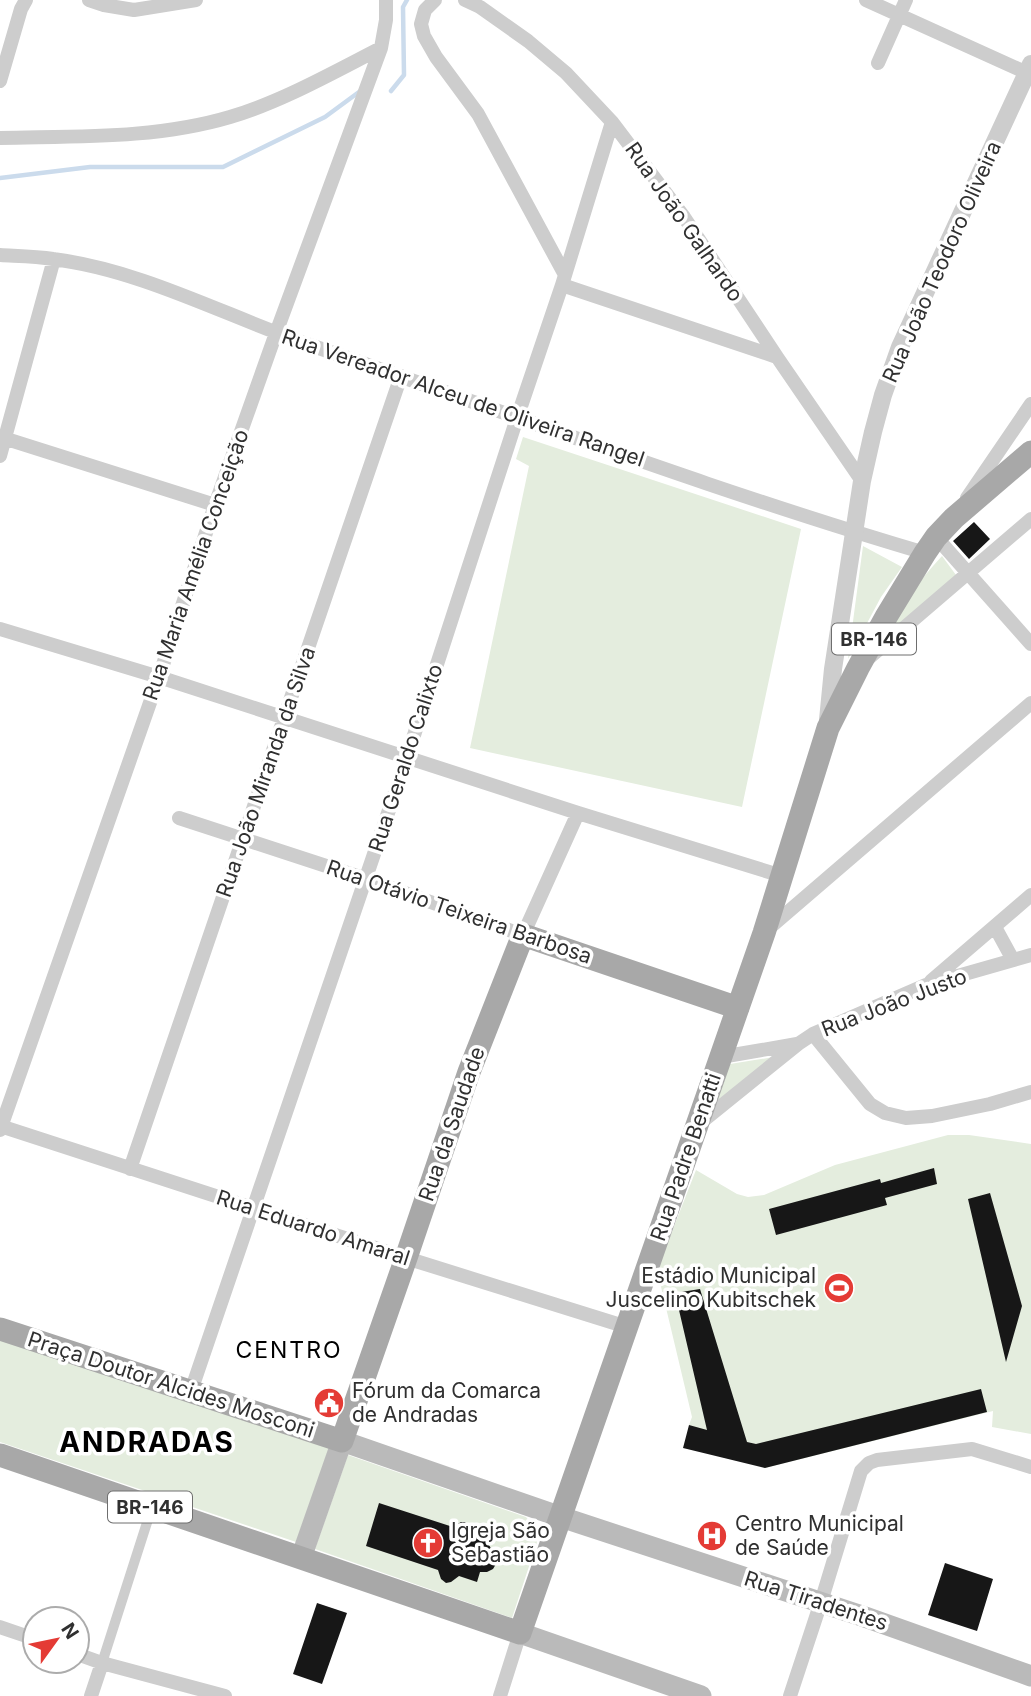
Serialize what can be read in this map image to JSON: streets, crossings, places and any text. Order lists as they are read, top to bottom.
{
  "streets": {
    "main road": [
      "Rua João Teodoro Oliveira",
      "BR-146",
      "Rua Otávio Teixeira Barbosa",
      "Rua da Saudade",
      "Rua Padre Benatti",
      "Praça Doutor Alcides Mosconi",
      "Rua Tiradentes"
    ],
    "street": [
      "Rua João Galhardo",
      "Rua Vereador Alceu de Oliveira Rangel",
      "Rua Maria Amélia Conceição",
      "Rua Geraldo Calixto",
      "Rua João Miranda da Silva",
      "Rua João Justo",
      "Rua Eduardo Amaral"
    ]
  },
  "crossings": [
    ["Rua João Galhardo", "Rua João Teodoro Oliveira"],
    ["Rua João Galhardo", "Rua Geraldo Calixto"],
    ["Rua João Teodoro Oliveira", "Rua Vereador Alceu de Oliveira Rangel"],
    ["Rua João Teodoro Oliveira", "BR-146"],
    ["Rua João Teodoro Oliveira", "Rua Padre Benatti"],
    ["Rua Vereador Alceu de Oliveira Rangel", "Rua Maria Amélia Conceição"],
    ["Rua Vereador Alceu de Oliveira Rangel", "BR-146"],
    ["Rua Vereador Alceu de Oliveira Rangel", "Rua Geraldo Calixto"],
    ["Rua Vereador Alceu de Oliveira Rangel", "Rua João Miranda da Silva"],
    ["Rua Maria Amélia Conceição", "Rua Eduardo Amaral"],
    ["BR-146", "Rua Padre Benatti"],
    ["BR-146", "Rua Tiradentes"],
    ["Rua Geraldo Calixto", "Rua Otávio Teixeira Barbosa"],
    ["Rua Geraldo Calixto", "Rua Eduardo Amaral"],
    ["Rua Geraldo Calixto", "Praça Doutor Alcides Mosconi"],
    ["Rua João Miranda da Silva", "Rua Otávio Teixeira Barbosa"],
    ["Rua João Miranda da Silva", "Rua Eduardo Amaral"],
    ["Rua Otávio Teixeira Barbosa", "Rua da Saudade"],
    ["Rua Otávio Teixeira Barbosa", "Rua Padre Benatti"],
    ["Rua João Justo", "Rua Padre Benatti"],
    ["Rua da Saudade", "Rua Eduardo Amaral"],
    ["Rua da Saudade", "Praça Doutor Alcides Mosconi"],
    ["Rua da Saudade", "Rua Tiradentes"],
    ["Rua Padre Benatti", "Rua Eduardo Amaral"],
    ["Rua Padre Benatti", "Rua Tiradentes"],
    ["Praça Doutor Alcides Mosconi", "Rua Tiradentes"]
  ],
  "districts": ["CENTRO", "ANDRADAS"],
  "places": {
    "sports": ["Estádio Municipal Juscelino Kubitschek"],
    "public building": ["Fórum da Comarca de Andradas"],
    "hospital": ["Centro Municipal de Saúde"],
    "church": ["Igreja São Sebastião"]
  },
  "north": "top right"
}
